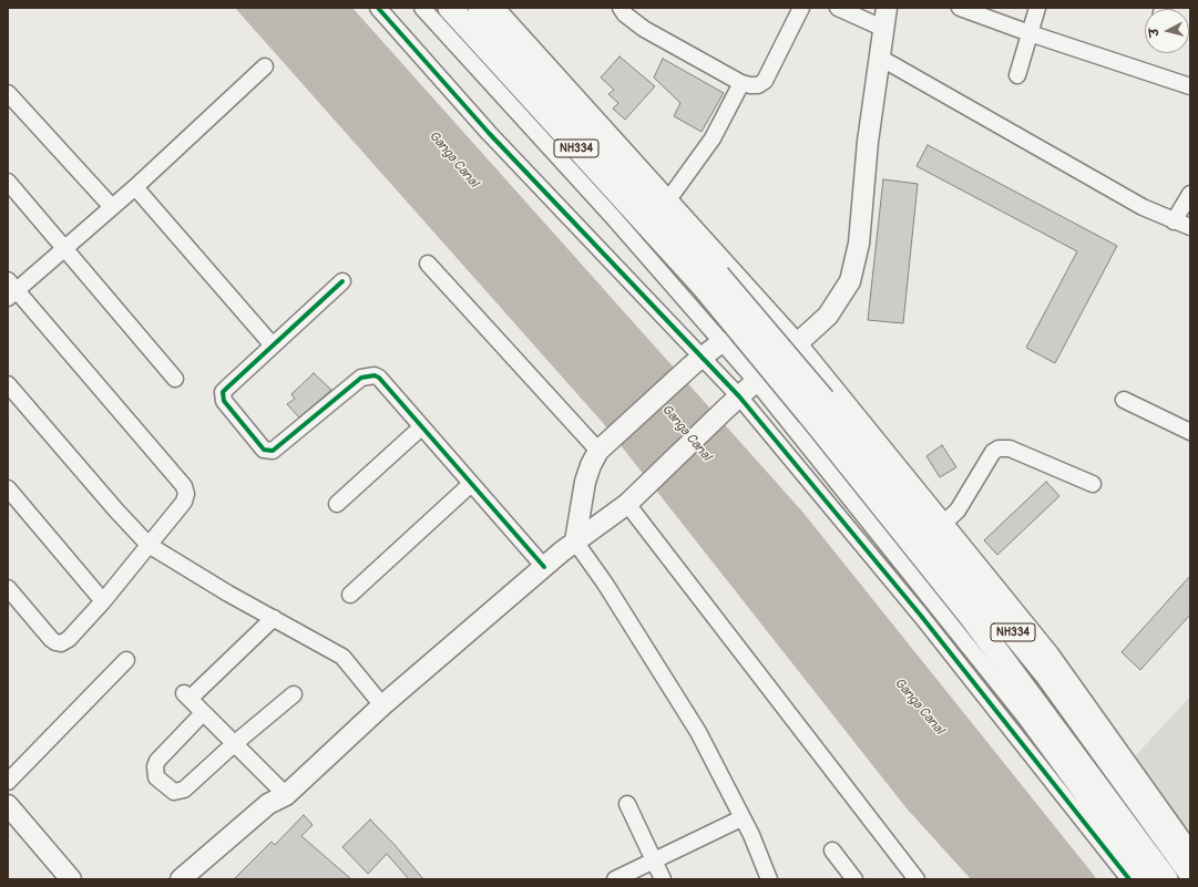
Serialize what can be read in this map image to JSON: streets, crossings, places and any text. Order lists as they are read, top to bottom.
{
  "streets": {
    "highway": ["NH334"]
  },
  "water": ["Ganga Canal"],
  "north": "left"
}
